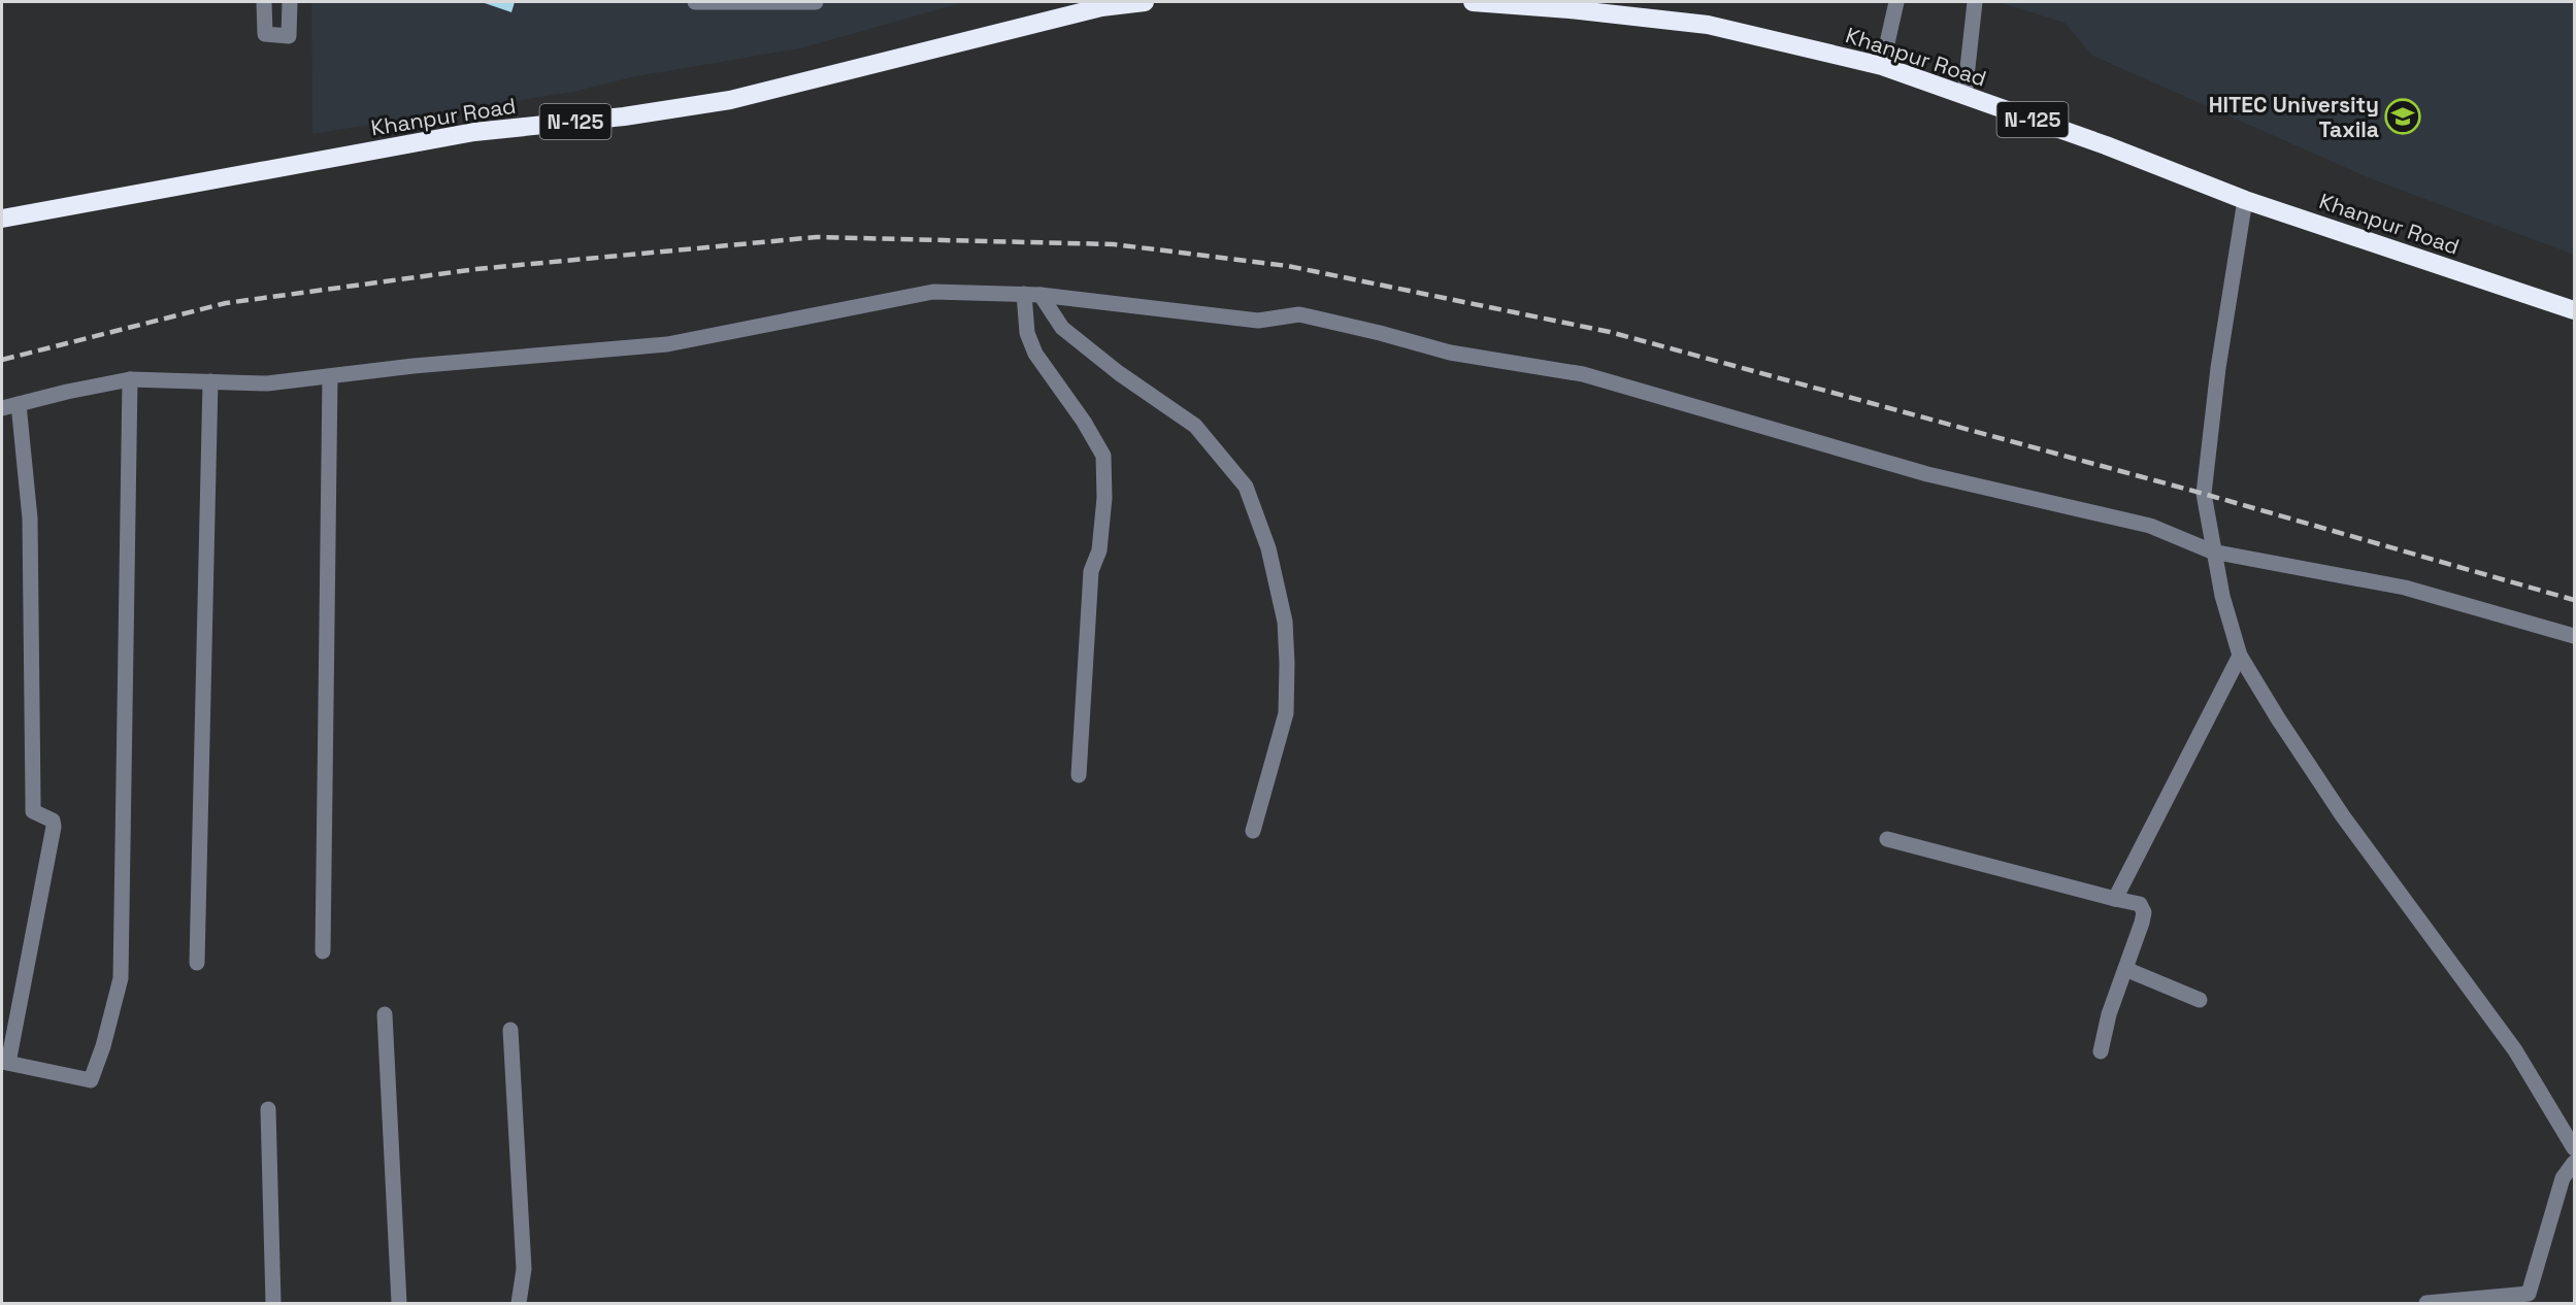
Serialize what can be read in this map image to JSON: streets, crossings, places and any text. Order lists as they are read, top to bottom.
{
  "streets": {
    "highway": ["Khanpur Road", "N-125"]
  },
  "places": {
    "school or university": ["HITEC University Taxila"]
  }
}
